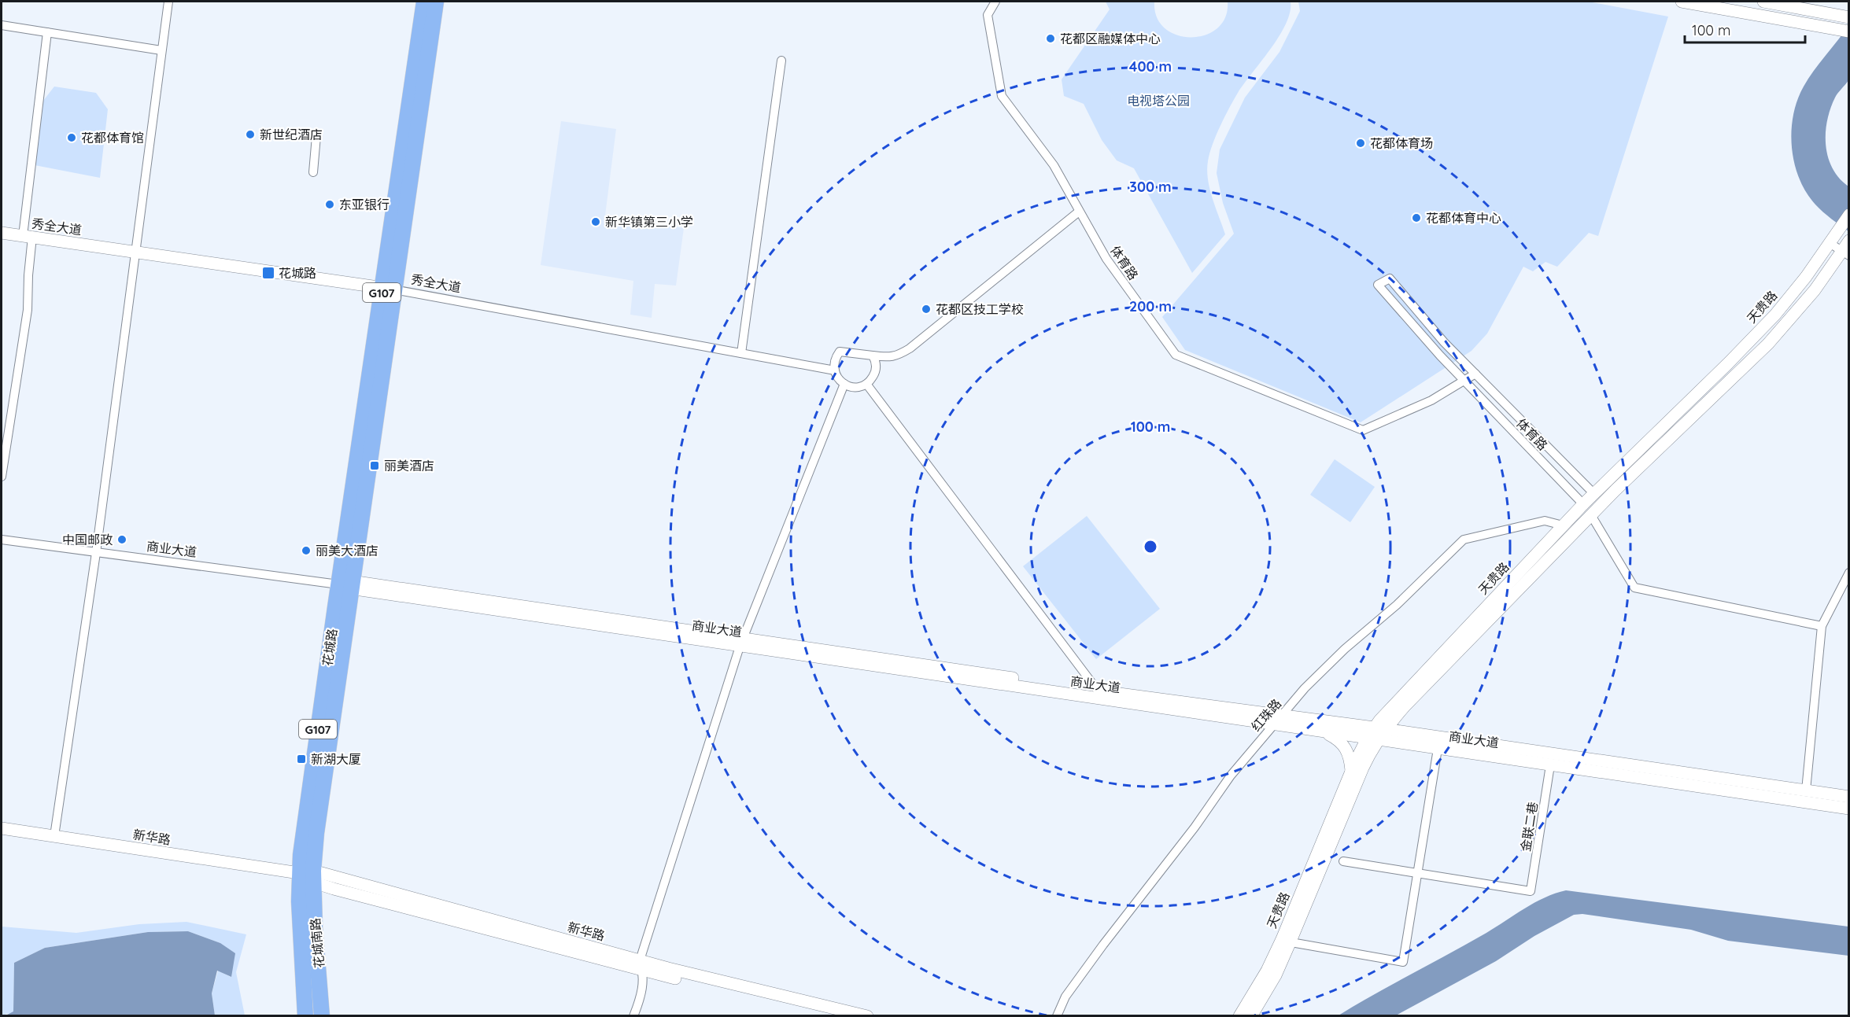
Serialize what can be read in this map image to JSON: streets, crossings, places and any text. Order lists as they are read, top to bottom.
{
  "streets": {
    "highway": ["G107", "花城路", "花城南路"],
    "main road": [
      "秀全大道",
      "天贵路",
      "商业大道",
      "新华路"
    ],
    "street": ["体育路", "红珠路", "金联二巷"]
  },
  "crossings": [
    ["秀全大道", "花城路"],
    ["体育路", "天贵路"],
    ["天贵路", "商业大道"],
    ["天贵路", "红珠路"],
    ["商业大道", "花城路"],
    ["商业大道", "红珠路"],
    ["商业大道", "金联二巷"],
    ["花城路", "新华路"],
    ["花城路", "花城南路"],
    ["新华路", "花城南路"]
  ],
  "parks": ["电视塔公园"],
  "places": {
    "other": [
      "花都区融媒体中心",
      "新世纪酒店",
      "花都体育馆",
      "花都体育场",
      "东亚银行",
      "花都体育中心",
      "新华镇第三小学",
      "花都区技工学校",
      "中国邮政",
      "丽美大酒店"
    ],
    "transit": ["花城路", "丽美酒店", "新湖大厦"]
  },
  "scale_bar": "100 m",
  "rings": [
    "400 m",
    "300 m",
    "200 m",
    "100 m"
  ]
}
